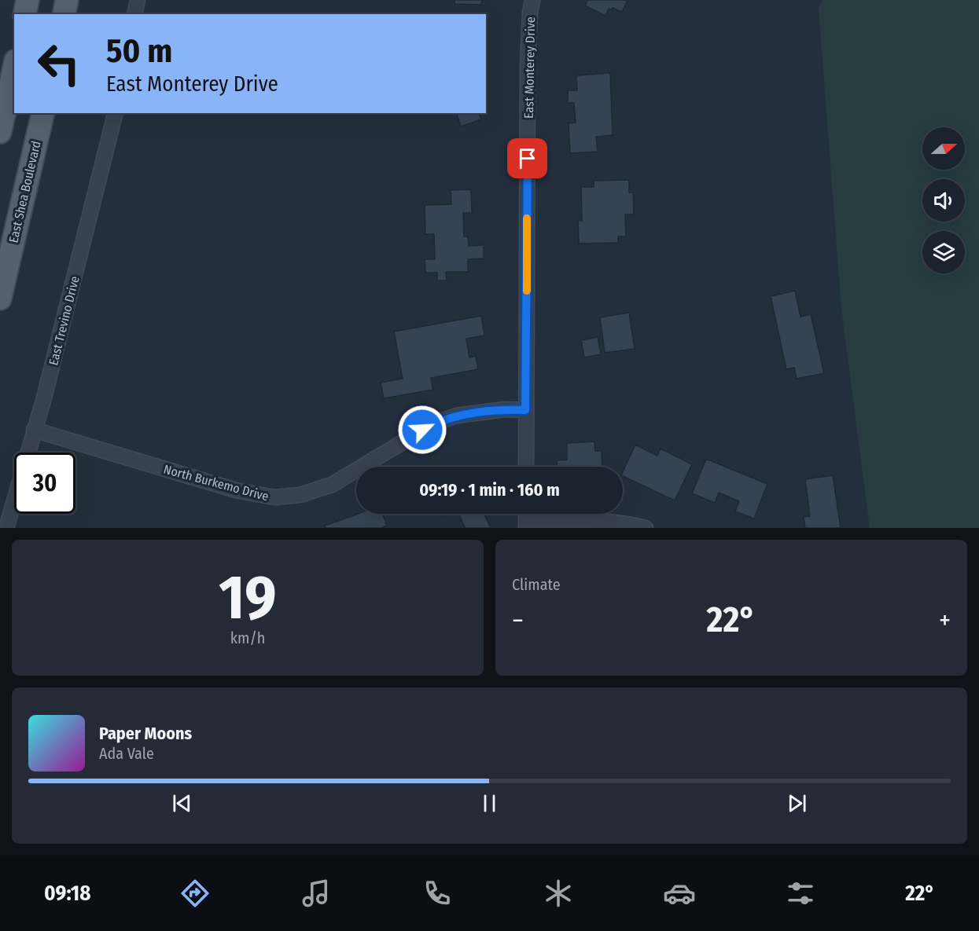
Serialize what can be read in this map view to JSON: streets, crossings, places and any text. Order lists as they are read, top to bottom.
{
  "streets": {
    "main road": ["East Shea Boulevard"],
    "street": ["East Monterey Drive", "East Trevino Drive", "North Burkemo Drive"]
  },
  "crossings": [
    ["East Monterey Drive", "North Burkemo Drive"],
    ["East Trevino Drive", "North Burkemo Drive"]
  ],
  "north": "right",
  "page": {
    "turn": ["50 m", "East Monterey Drive"],
    "limit": "30",
    "trip": "09:19 · 1 min · 160 m",
    "tile": [
      ["19", "km/h"],
      "Climate"
    ],
    "heat": ["−", "22°", "+"],
    "song": ["Paper Moons", "Ada Vale"],
    "tabs": ["09:18", "22°"]
  }
}
